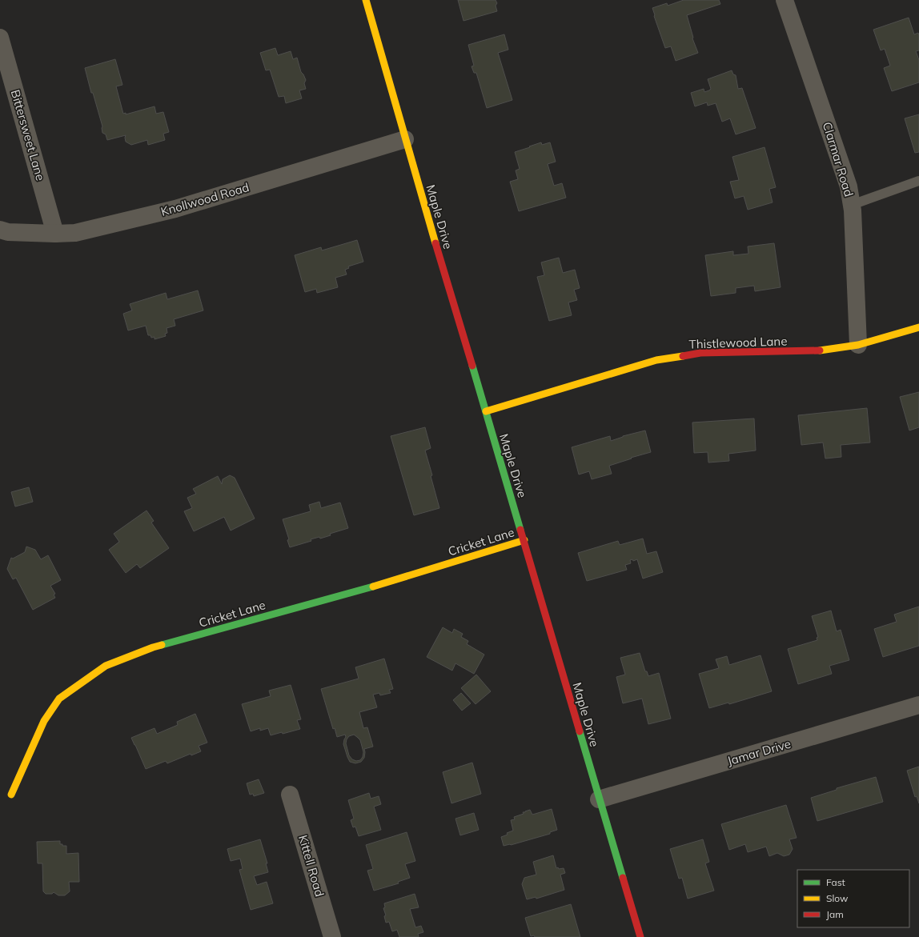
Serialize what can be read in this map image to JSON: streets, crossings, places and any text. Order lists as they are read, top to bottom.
{
  "streets": {
    "street": [
      "Bittersweet Lane",
      "Clarmar Road",
      "Knollwood Road",
      "Maple Drive",
      "Thistlewood Lane",
      "Cricket Lane",
      "Jamar Drive",
      "Kittell Road"
    ]
  },
  "crossings": [
    ["Bittersweet Lane", "Knollwood Road"],
    ["Clarmar Road", "Thistlewood Lane"],
    ["Knollwood Road", "Maple Drive"],
    ["Maple Drive", "Thistlewood Lane"],
    ["Maple Drive", "Cricket Lane"],
    ["Maple Drive", "Jamar Drive"]
  ],
  "legend": ["Fast", "Slow", "Jam"]
}
